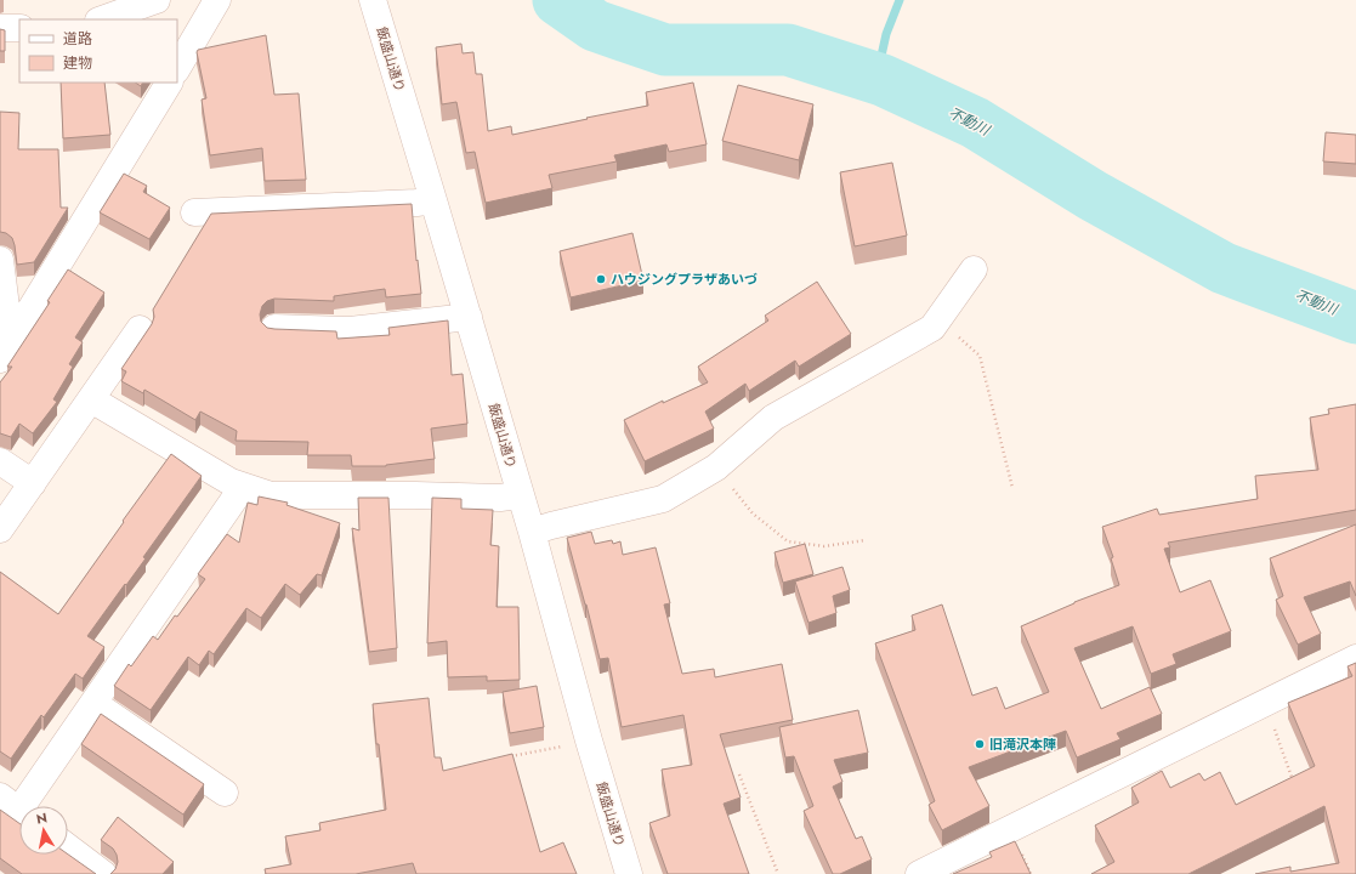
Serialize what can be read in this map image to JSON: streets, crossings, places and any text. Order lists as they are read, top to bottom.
{
  "streets": {
    "street": ["飯盛山通り"]
  },
  "water": ["不動川"],
  "places": ["ハウジングプラザあいづ", "旧滝沢本陣"],
  "legend": ["道路", "建物"],
  "north": "top"
}
